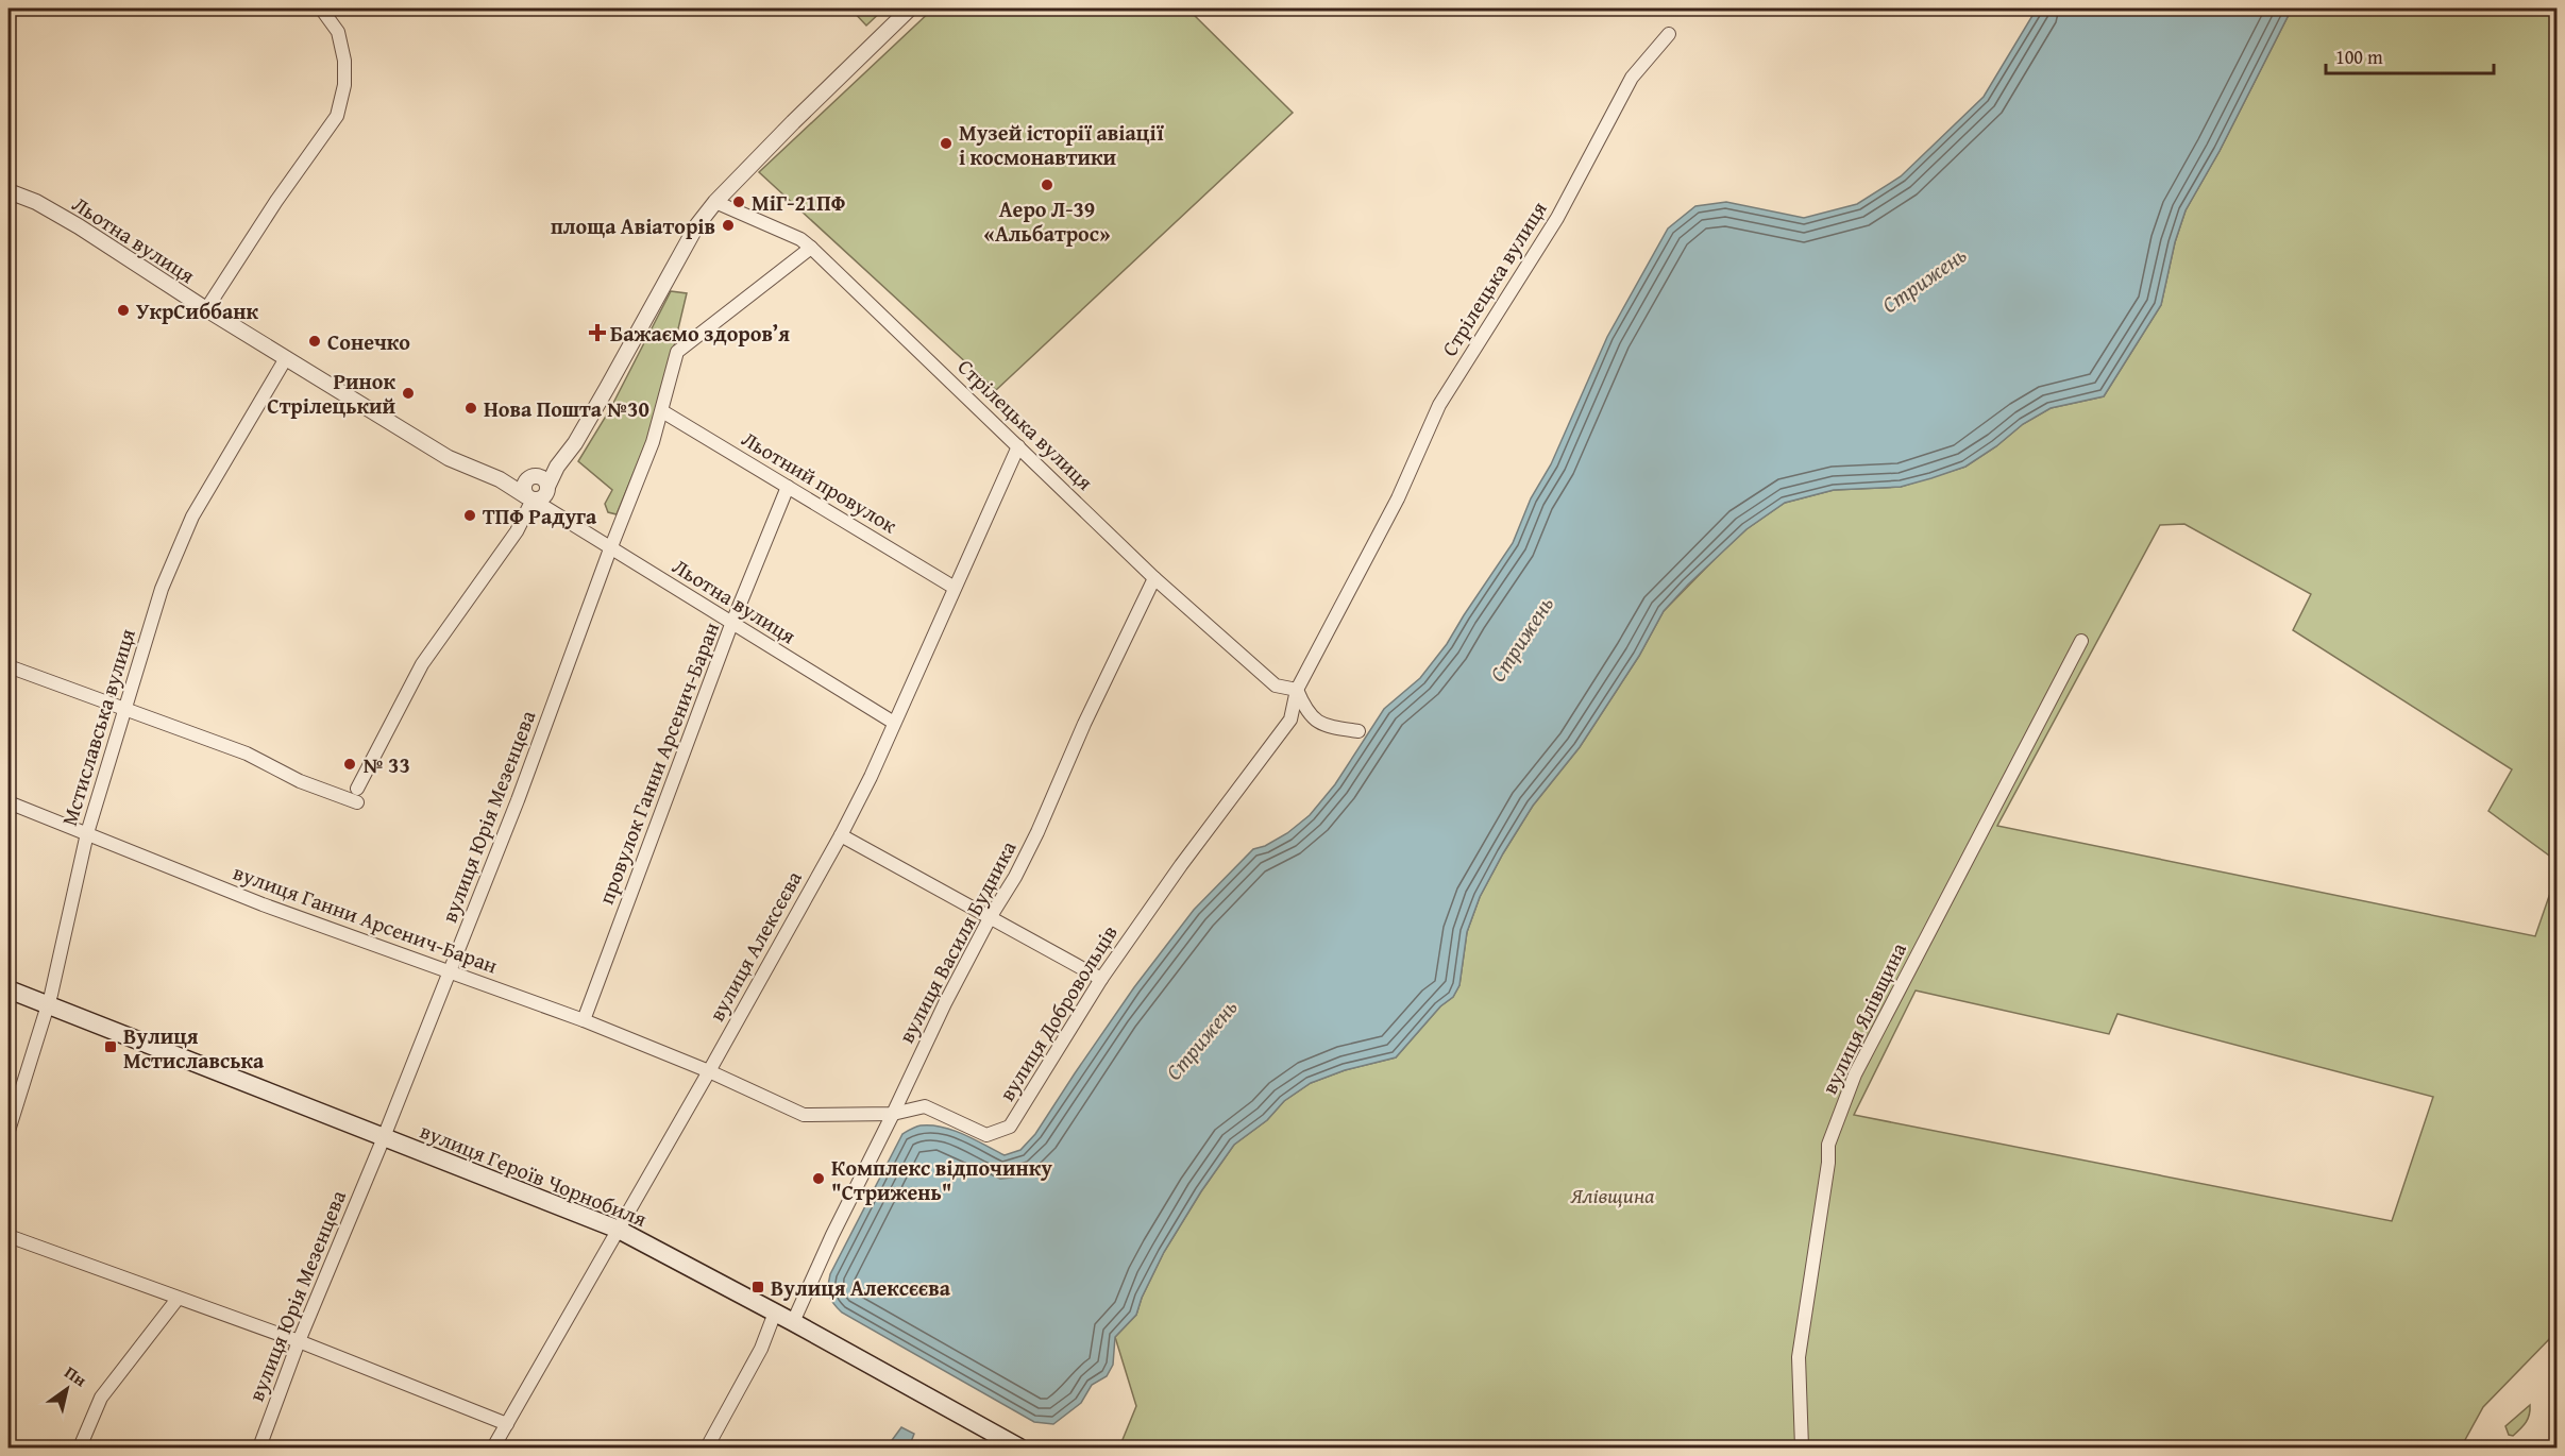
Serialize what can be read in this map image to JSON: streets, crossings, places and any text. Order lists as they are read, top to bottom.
{
  "streets": {
    "main road": ["вулиця Героїв Чорнобиля"],
    "street": [
      "Льотна вулиця",
      "Стрілецька вулиця",
      "Льотний провулок",
      "Мстиславська вулиця",
      "провулок Ганни Арсенич-Баран",
      "вулиця Юрія Мезенцева",
      "вулиця Ганни Арсенич-Баран",
      "вулиця Василя Будника",
      "вулиця Алексєєва",
      "вулиця Добровольців",
      "вулиця Ялівщина"
    ]
  },
  "crossings": [
    ["Льотна вулиця", "Мстиславська вулиця"],
    ["Льотна вулиця", "провулок Ганни Арсенич-Баран"],
    ["Льотна вулиця", "вулиця Юрія Мезенцева"],
    ["Льотна вулиця", "вулиця Алексєєва"],
    ["Стрілецька вулиця", "вулиця Юрія Мезенцева"],
    ["Стрілецька вулиця", "вулиця Василя Будника"],
    ["Стрілецька вулиця", "вулиця Алексєєва"],
    ["Стрілецька вулиця", "вулиця Добровольців"],
    ["Льотний провулок", "провулок Ганни Арсенич-Баран"],
    ["Льотний провулок", "вулиця Юрія Мезенцева"],
    ["Льотний провулок", "вулиця Алексєєва"],
    ["Мстиславська вулиця", "вулиця Ганни Арсенич-Баран"],
    ["Мстиславська вулиця", "вулиця Героїв Чорнобиля"],
    ["провулок Ганни Арсенич-Баран", "вулиця Ганни Арсенич-Баран"],
    ["вулиця Юрія Мезенцева", "вулиця Ганни Арсенич-Баран"],
    ["вулиця Юрія Мезенцева", "вулиця Героїв Чорнобиля"],
    ["вулиця Ганни Арсенич-Баран", "вулиця Алексєєва"],
    ["вулиця Ганни Арсенич-Баран", "вулиця Добровольців"],
    ["вулиця Василя Будника", "вулиця Добровольців"],
    ["вулиця Василя Будника", "вулиця Героїв Чорнобиля"],
    ["вулиця Алексєєва", "вулиця Добровольців"],
    ["вулиця Алексєєва", "вулиця Героїв Чорнобиля"]
  ],
  "water": ["Стрижень"],
  "parks": ["Ялівщина"],
  "places": {
    "other": [
      "Музей історії авіації і космонавтики",
      "Аеро Л-39 «Альбатрос»",
      "МіГ-21ПФ",
      "площа Авіаторів",
      "УкрСиббанк",
      "Сонечко",
      "Ринок Стрілецький",
      "Нова Пошта №30",
      "ТПФ Радуга",
      "№ 33",
      "Комплекс відпочинку \"Стрижень\""
    ],
    "health": ["Бажаємо здоров’я"],
    "transit": ["Вулиця Мстиславська", "Вулиця Алексєєва"]
  },
  "scale_bar": "100 m",
  "north": "top right"
}
